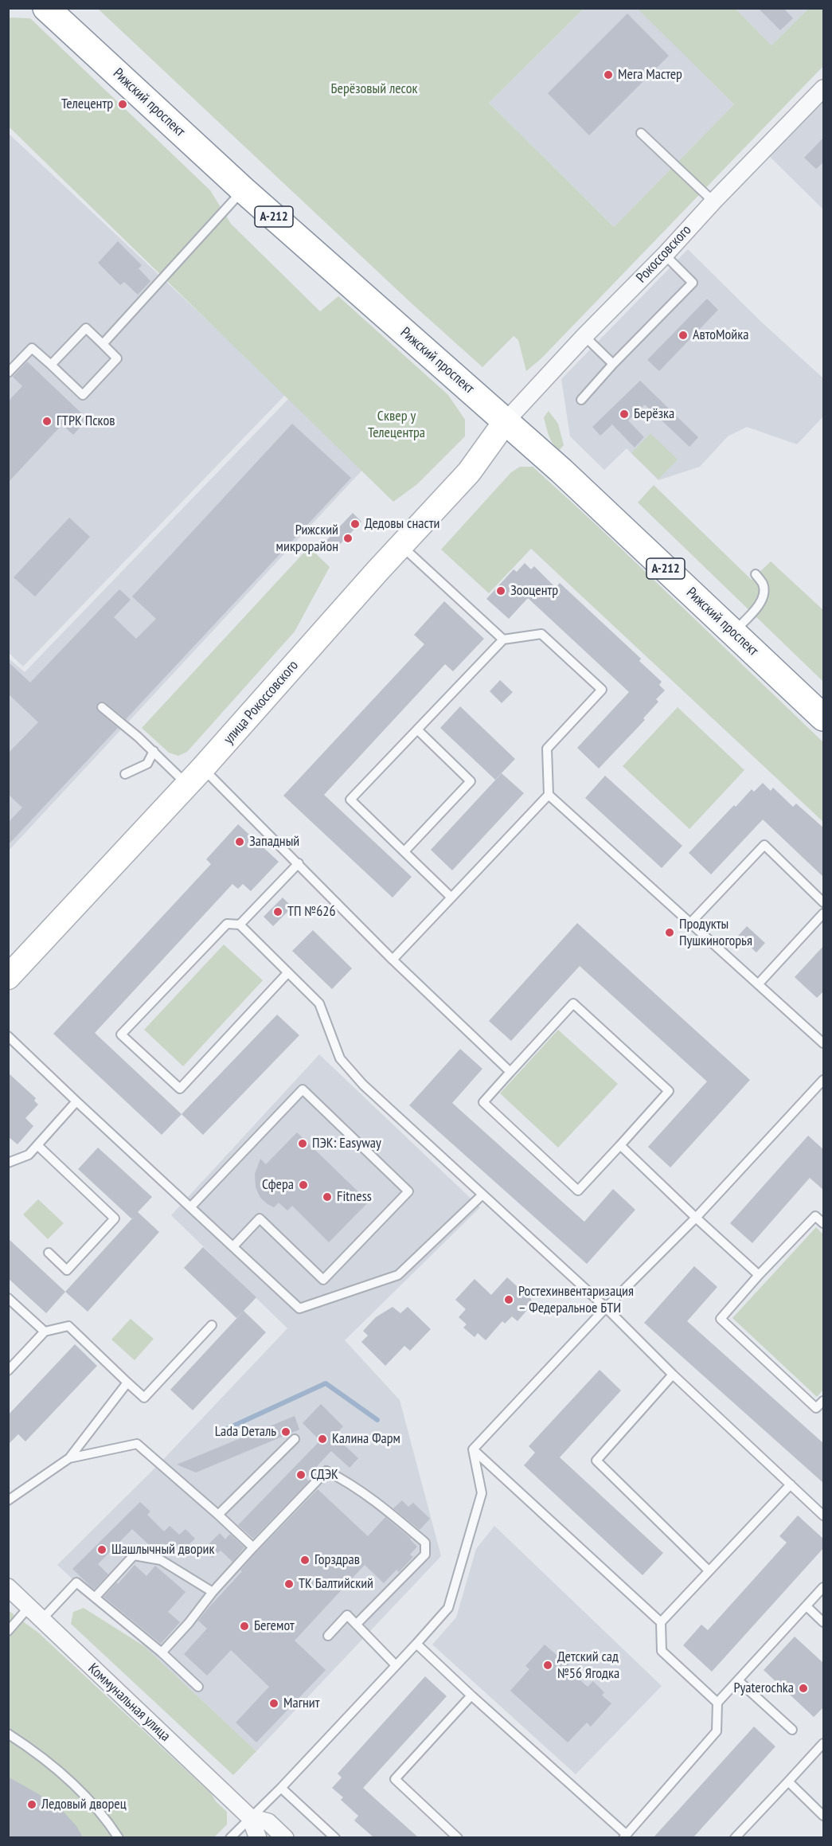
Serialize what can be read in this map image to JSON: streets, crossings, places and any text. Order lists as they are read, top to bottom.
{
  "streets": {
    "highway": ["Рижский проспект", "А-212"],
    "main road": ["улица Рокоссовского"],
    "street": ["Рокоссовского", "Коммунальная улица"]
  },
  "crossings": [
    ["Рижский проспект", "Рокоссовского"],
    ["Рижский проспект", "улица Рокоссовского"],
    ["Рокоссовского", "улица Рокоссовского"]
  ],
  "parks": ["Берёзовый лесок", "Сквер у Телецентра"],
  "places": [
    "Мега Мастер",
    "Телецентр",
    "АвтоМойка",
    "Берёзка",
    "ГТРК Псков",
    "Дедовы снасти",
    "Рижский микрорайон",
    "Зооцентр",
    "Западный",
    "ТП №626",
    "Продукты Пушкиногорья",
    "ПЭК: Easyway",
    "Сфера",
    "Fitness",
    "Ростехинвентаризация – Федеральное БТИ",
    "Lada Dеталь",
    "Калина Фарм",
    "СДЭК",
    "Шашлычный дворик",
    "Горздрав",
    "ТК Балтийский",
    "Бегемот",
    "Детский сад №56 Ягодка",
    "Pyaterochka",
    "Магнит",
    "Ледовый дворец"
  ]
}
